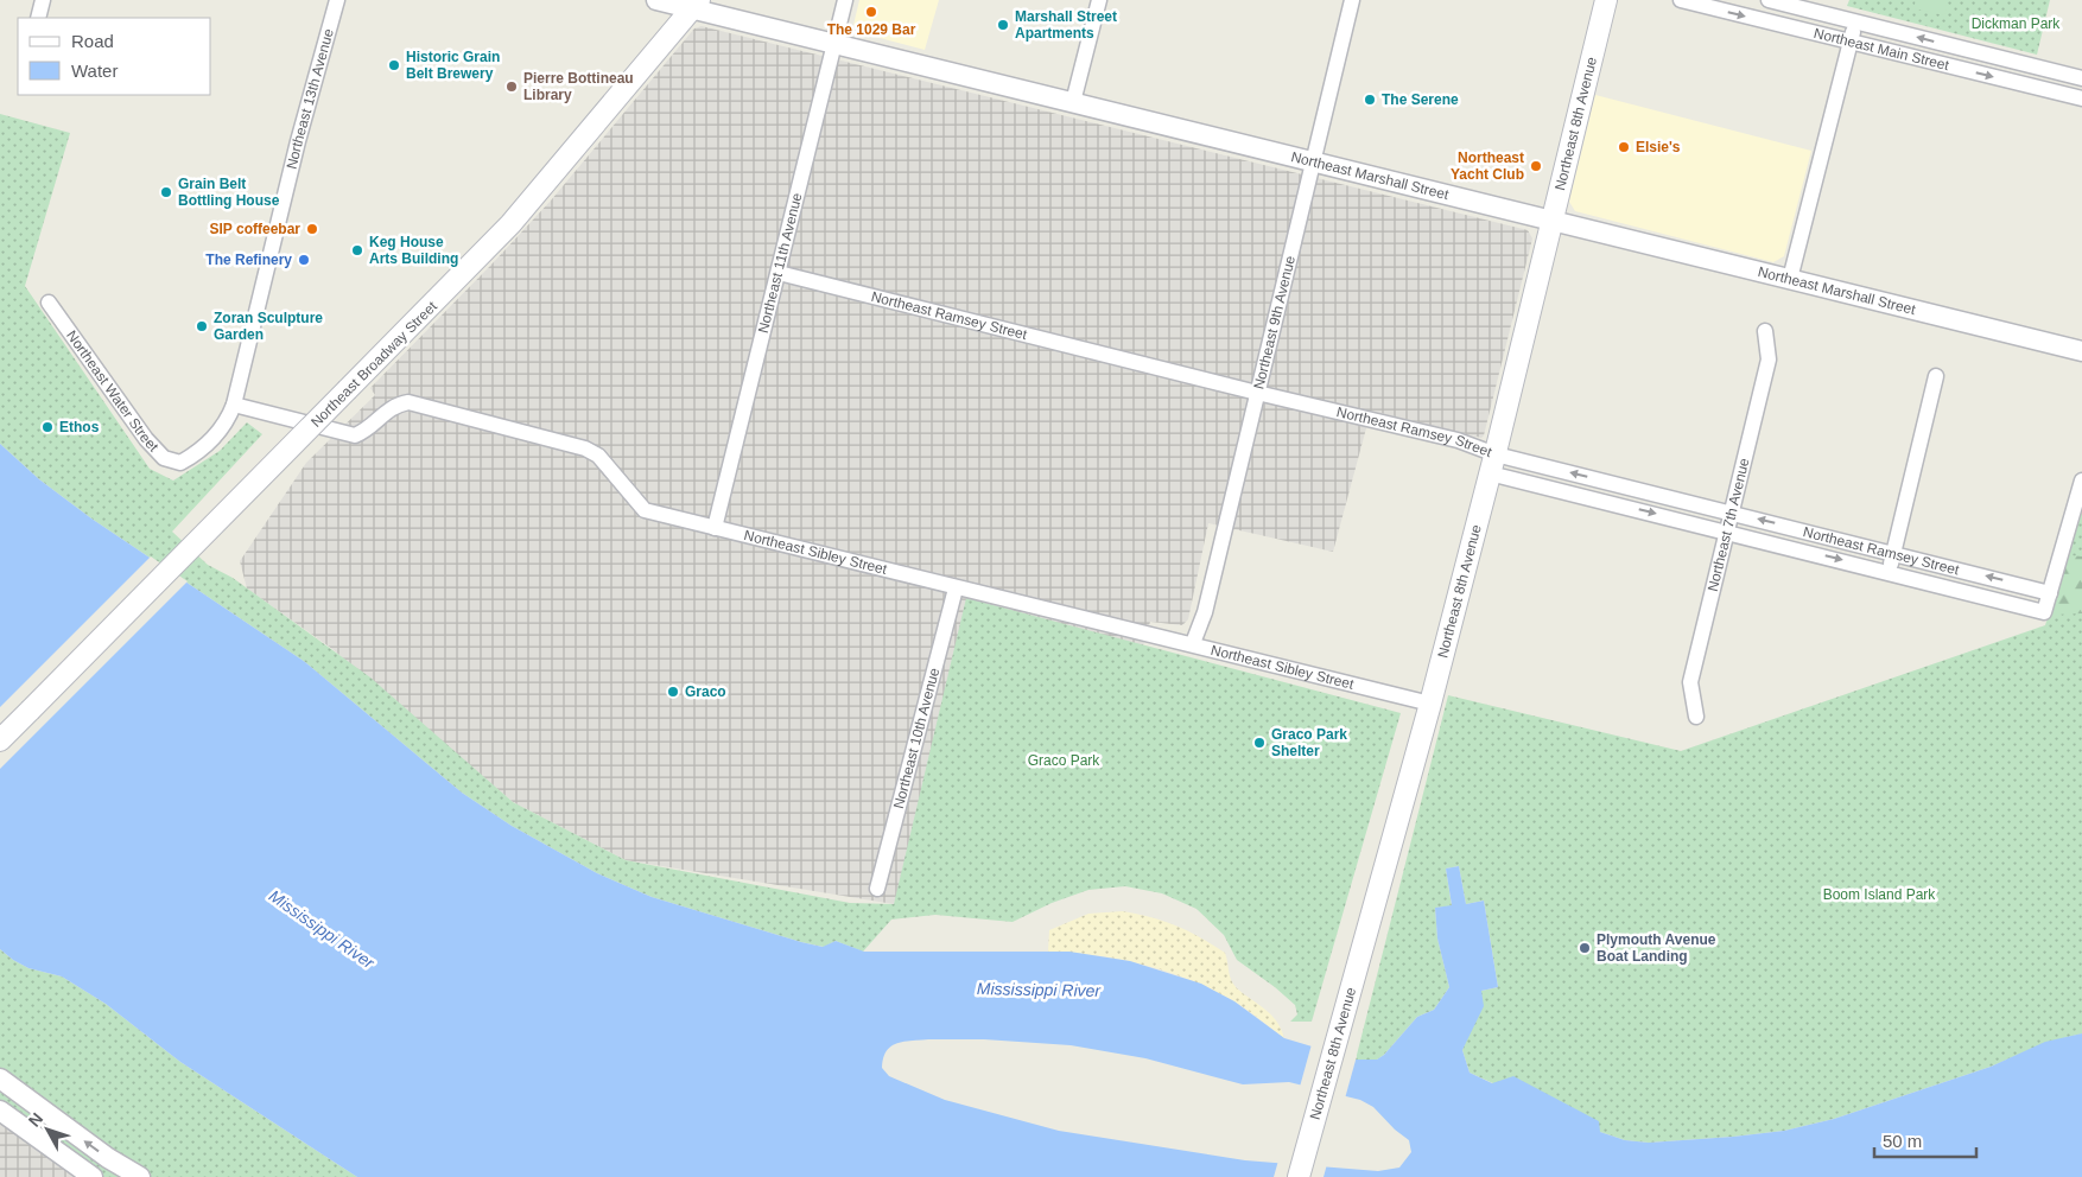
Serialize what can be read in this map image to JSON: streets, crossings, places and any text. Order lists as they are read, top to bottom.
{
  "streets": {
    "main road": ["Northeast 8th Avenue", "Northeast Broadway Street"],
    "street": [
      "Northeast Main Street",
      "Northeast 13th Avenue",
      "Northeast Marshall Street",
      "Northeast 11th Avenue",
      "Northeast Ramsey Street",
      "Northeast 9th Avenue",
      "Northeast Water Street",
      "Northeast 7th Avenue",
      "Northeast Sibley Street",
      "Northeast 10th Avenue"
    ]
  },
  "crossings": [
    ["Northeast 13th Avenue", "Northeast Water Street"],
    ["Northeast 13th Avenue", "Northeast Sibley Street"],
    ["Northeast 8th Avenue", "Northeast Marshall Street"],
    ["Northeast 8th Avenue", "Northeast Ramsey Street"],
    ["Northeast 8th Avenue", "Northeast Sibley Street"],
    ["Northeast Marshall Street", "Northeast 11th Avenue"],
    ["Northeast Marshall Street", "Northeast 9th Avenue"],
    ["Northeast Marshall Street", "Northeast Broadway Street"],
    ["Northeast 11th Avenue", "Northeast Ramsey Street"],
    ["Northeast 11th Avenue", "Northeast Sibley Street"],
    ["Northeast Ramsey Street", "Northeast 9th Avenue"],
    ["Northeast Ramsey Street", "Northeast 7th Avenue"],
    ["Northeast 9th Avenue", "Northeast Sibley Street"],
    ["Northeast Water Street", "Northeast Sibley Street"],
    ["Northeast Sibley Street", "Northeast 10th Avenue"]
  ],
  "water": ["Mississippi River"],
  "parks": ["Dickman Park", "Graco Park", "Boom Island Park"],
  "places": [
    "The 1029 Bar",
    "Marshall Street Apartments",
    "Historic Grain Belt Brewery",
    "Pierre Bottineau Library",
    "The Serene",
    "Elsie's",
    "Northeast Yacht Club",
    "Grain Belt Bottling House",
    "SIP coffeebar",
    "Keg House Arts Building",
    "The Refinery",
    "Zoran Sculpture Garden",
    "Ethos",
    "Graco",
    "Graco Park Shelter",
    "Plymouth Avenue Boat Landing"
  ],
  "legend": ["Road", "Water"],
  "scale_bar": "50 m",
  "north": "top left"
}
